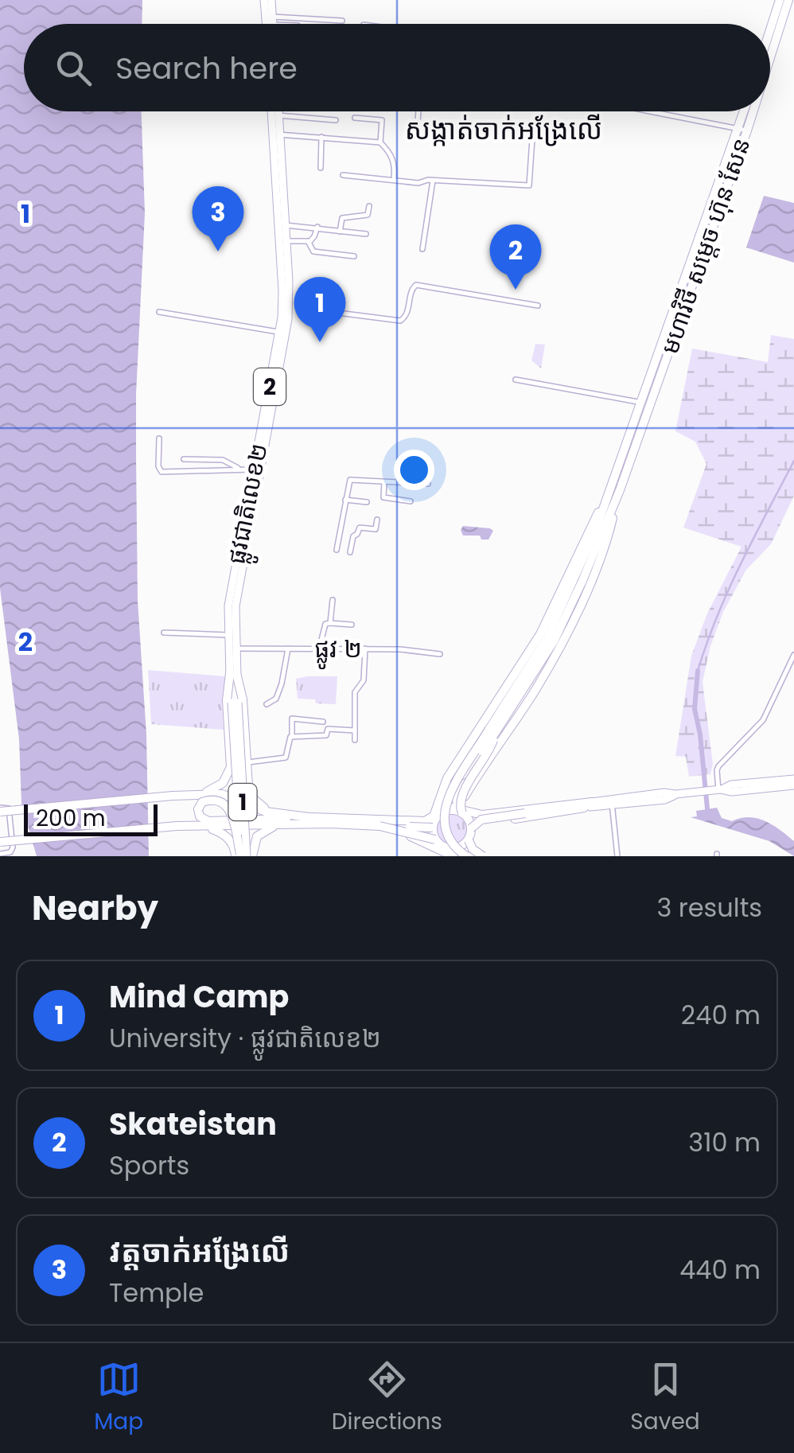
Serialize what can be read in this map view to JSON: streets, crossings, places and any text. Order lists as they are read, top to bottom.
{
  "streets": {
    "highway": ["មហាវិថី សម្តេច ហ៊ុន សែន", "1"],
    "main road": ["2", "ផ្លូវជាតិលេខ២"],
    "street": ["ផ្លូវ ២"]
  },
  "crossings": [
    ["2", "ផ្លូវជាតិលេខ២"],
    ["ផ្លូវជាតិលេខ២", "ផ្លូវ ២"]
  ],
  "districts": ["សង្កាត់ចាក់អង្រែលើ"],
  "scale_bar": "200 m",
  "page": {
    "search": "Search here",
    "pins": ["3", "2", "1"],
    "scale": "200 m",
    "heading": ["Nearby", "3 results"],
    "list": [
      {
        "mark": "1",
        "name": "Mind Camp",
        "note": "University · ផ្លូវជាតិលេខ២",
        "value": "240 m"
      },
      {
        "mark": "2",
        "name": "Skateistan",
        "note": "Sports",
        "value": "310 m"
      },
      {
        "mark": "3",
        "name": "វត្តចាក់អង្រែលើ",
        "note": "Temple",
        "value": "440 m"
      }
    ],
    "nav": ["Map", "Directions", "Saved"]
  },
  "grid": {
    "rows": ["1", "2"]
  }
}
